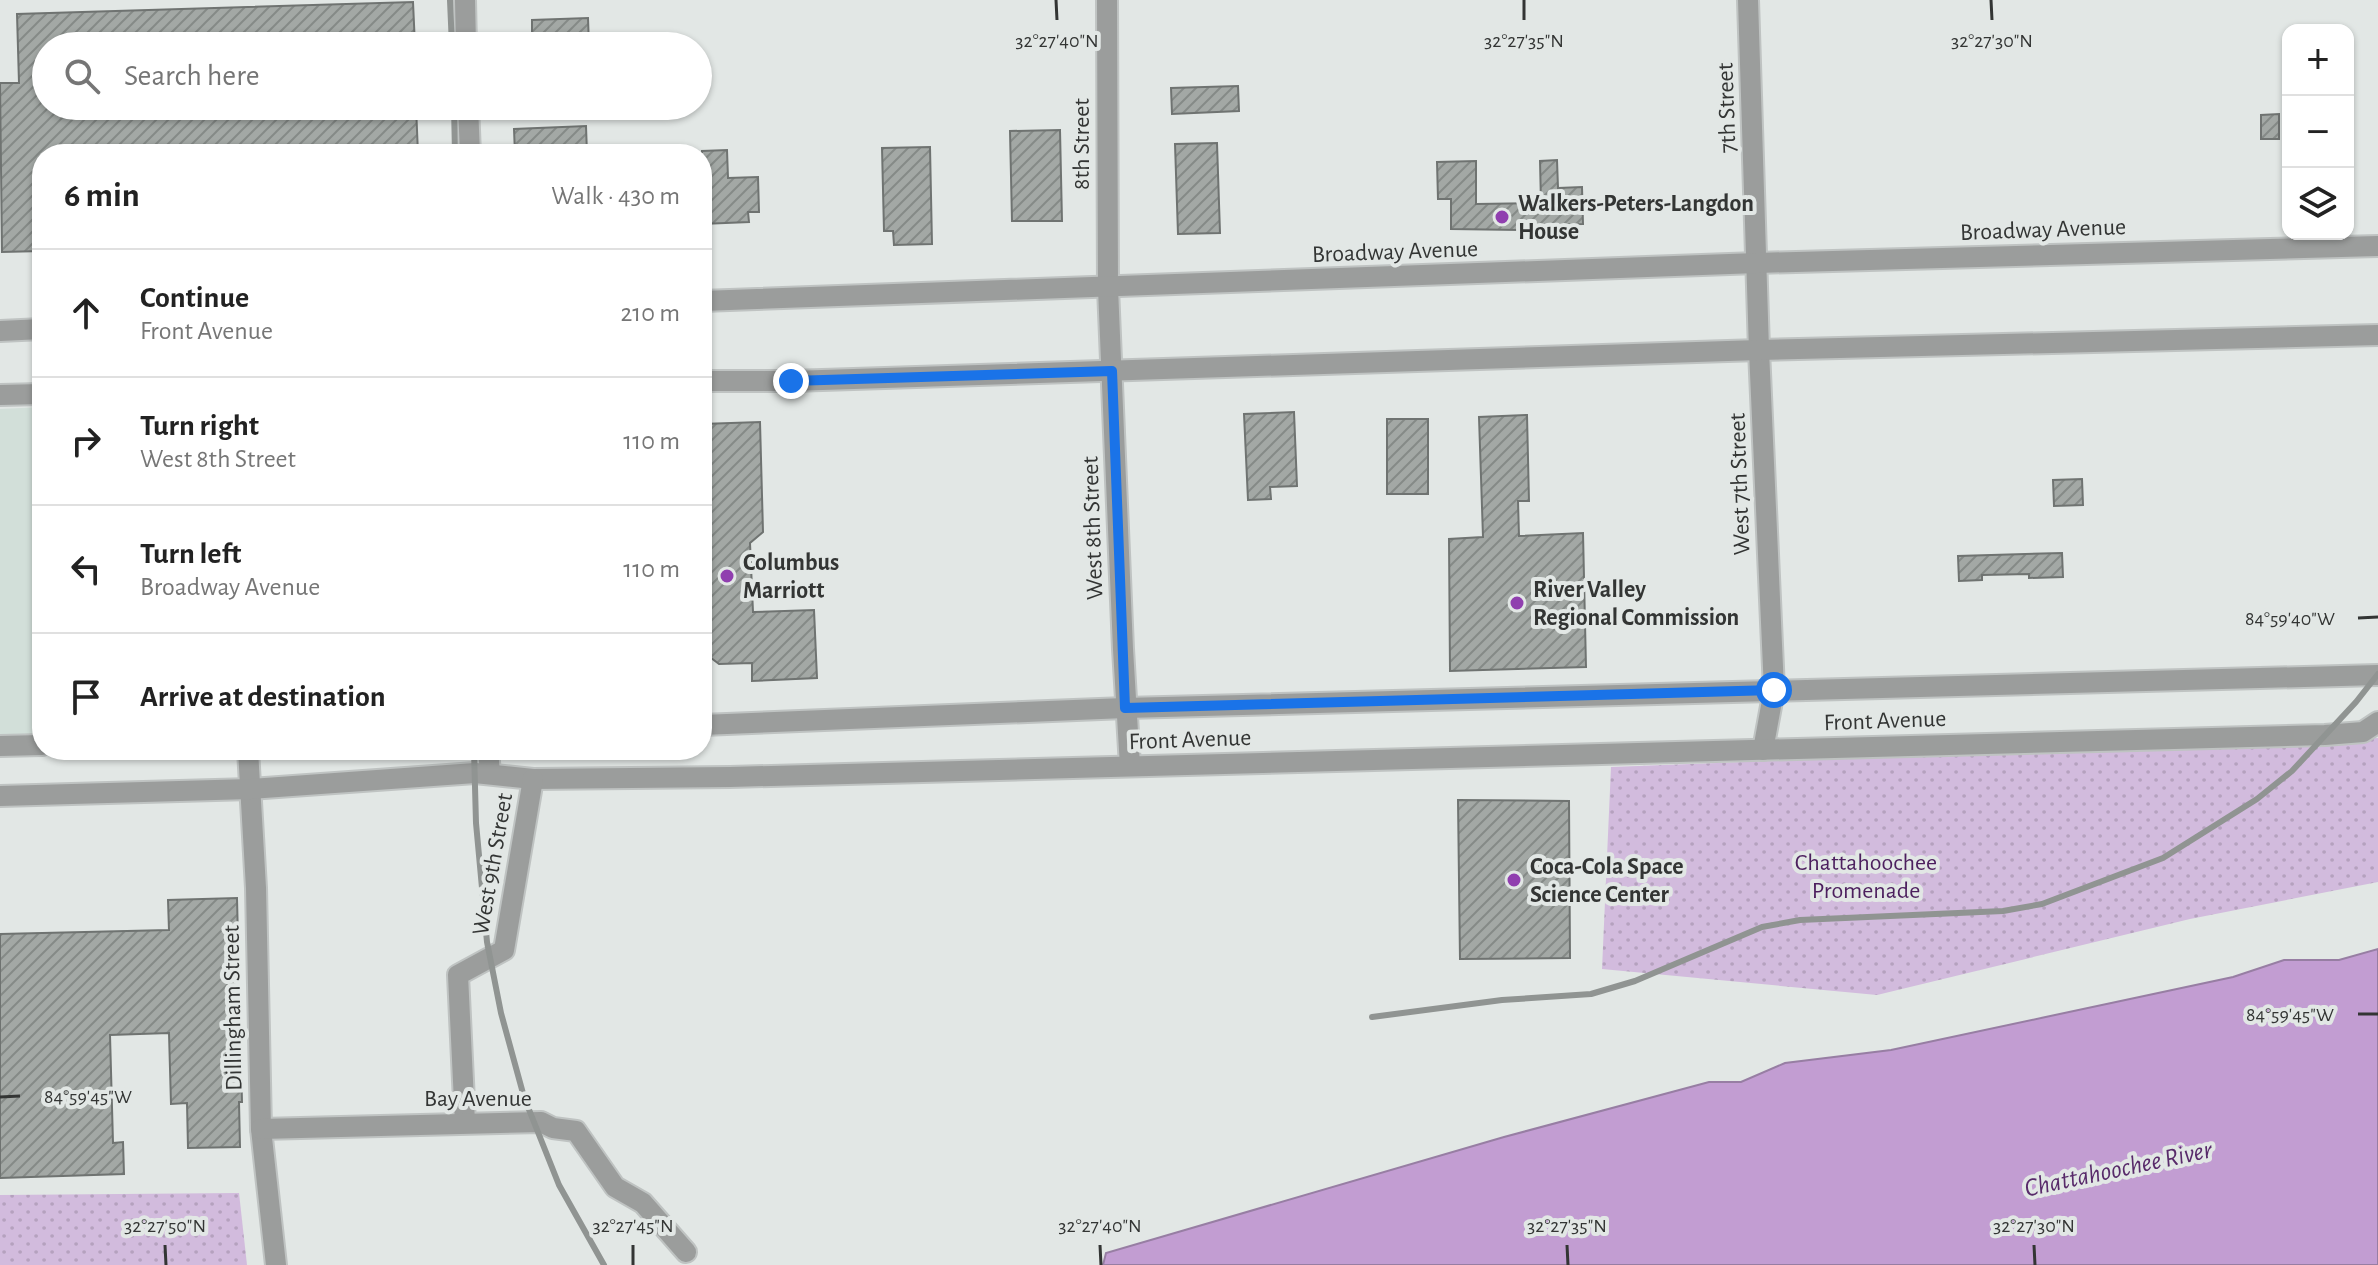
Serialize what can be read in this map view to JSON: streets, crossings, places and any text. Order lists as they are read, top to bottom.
{
  "streets": {
    "street": [
      "7th Street",
      "8th Street",
      "Broadway Avenue",
      "West 7th Street",
      "West 8th Street",
      "Front Avenue",
      "West 9th Street",
      "Dillingham Street",
      "Bay Avenue"
    ]
  },
  "crossings": [
    ["7th Street", "Broadway Avenue"],
    ["7th Street", "West 7th Street"],
    ["8th Street", "Broadway Avenue"],
    ["8th Street", "West 8th Street"],
    ["Broadway Avenue", "West 7th Street"],
    ["Broadway Avenue", "West 8th Street"],
    ["West 7th Street", "Front Avenue"],
    ["West 8th Street", "Front Avenue"],
    ["Front Avenue", "West 9th Street"],
    ["Front Avenue", "Dillingham Street"],
    ["West 9th Street", "Bay Avenue"],
    ["Dillingham Street", "Bay Avenue"]
  ],
  "water": ["Chattahoochee River"],
  "parks": ["Chattahoochee Promenade"],
  "places": [
    "Walkers-Peters-Langdon House",
    "Columbus Marriott",
    "River Valley Regional Commission",
    "Coca-Cola Space Science Center"
  ],
  "page": {
    "map_buttons": ["+", "−"],
    "search": "Search here",
    "heading": ["6 min", "Walk · 430 m"],
    "list": [
      ["Continue", "Front Avenue", "210 m"],
      ["Turn right", "West 8th Street", "110 m"],
      ["Turn left", "Broadway Avenue", "110 m"],
      "Arrive at destination"
    ]
  },
  "coordinates": [
    "32°27'40\"N",
    "32°27'35\"N",
    "32°27'30\"N",
    "84°59'40\"W",
    "84°59'45\"W",
    "32°27'50\"N",
    "32°27'45\"N"
  ]
}
